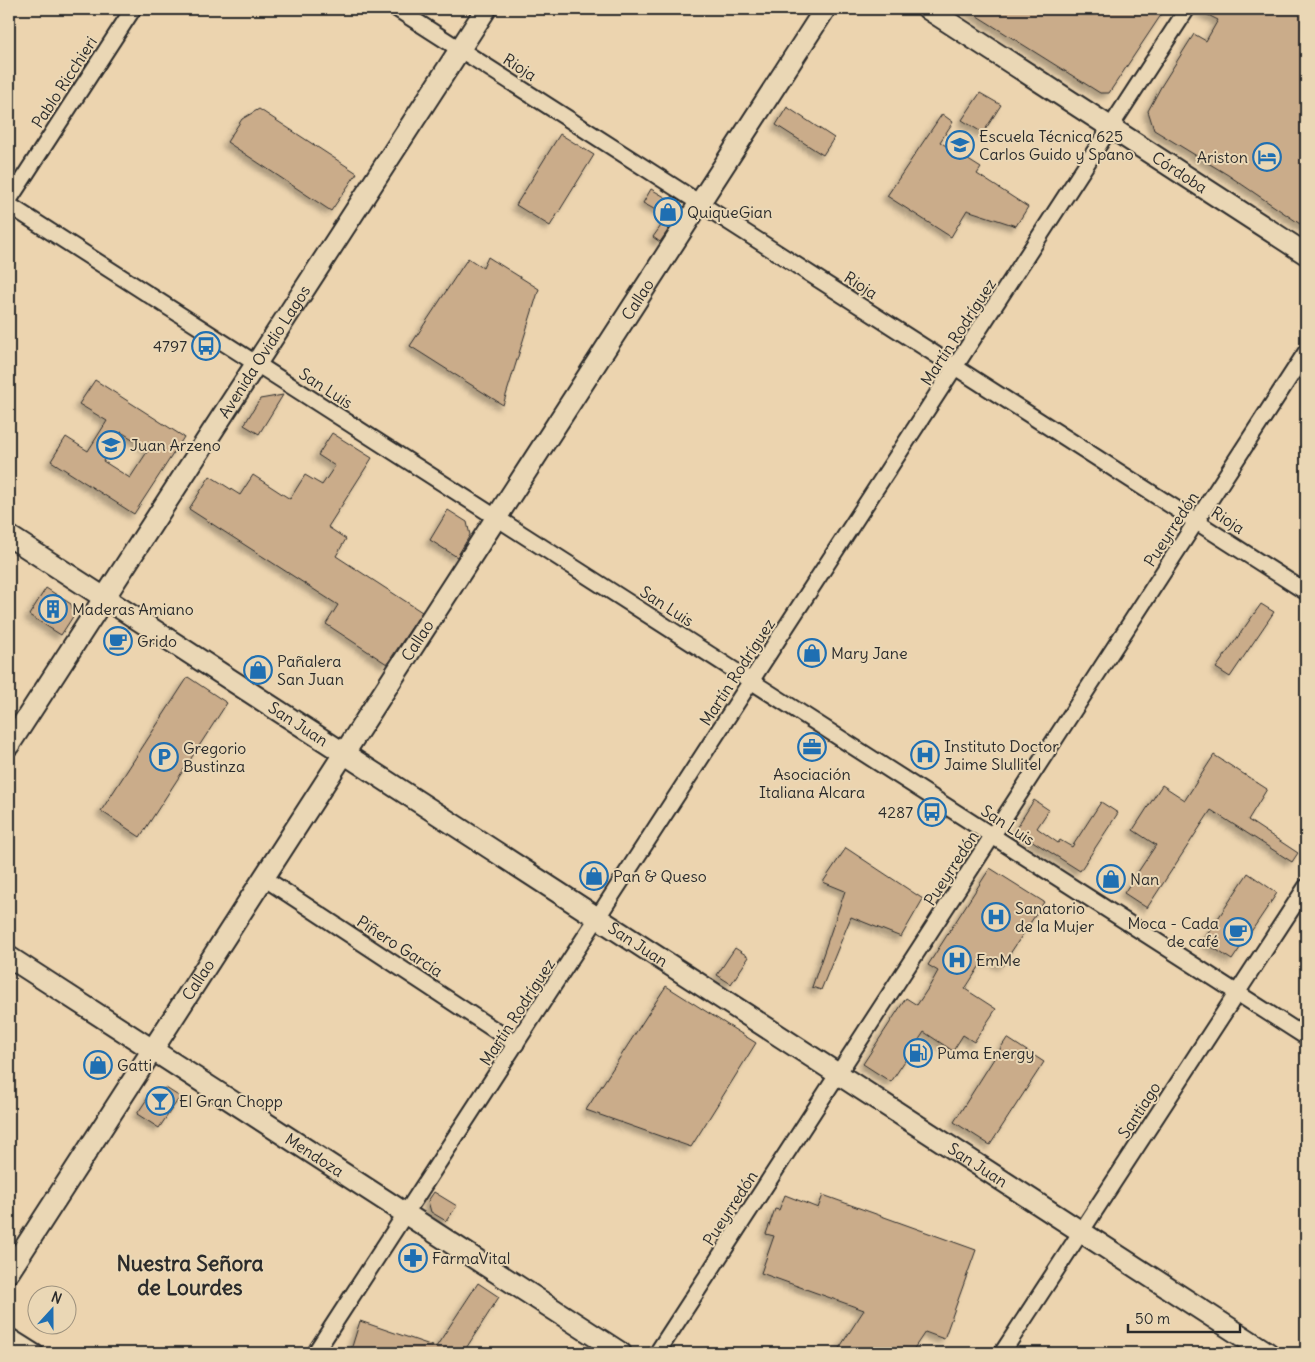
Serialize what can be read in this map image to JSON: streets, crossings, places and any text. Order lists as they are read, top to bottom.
{
  "streets": {
    "main road": [
      "Córdoba",
      "Callao",
      "Avenida Ovidio Lagos",
      "San Juan",
      "Mendoza"
    ],
    "street": [
      "Rioja",
      "Pablo Ricchieri",
      "Martín Rodríguez",
      "San Luis",
      "Pueyrredón",
      "Piñero García",
      "Santiago"
    ]
  },
  "crossings": [
    ["Rioja", "Callao"],
    ["Rioja", "Martín Rodríguez"],
    ["Rioja", "Avenida Ovidio Lagos"],
    ["Rioja", "Pueyrredón"],
    ["Córdoba", "Martín Rodríguez"],
    ["Callao", "San Luis"],
    ["Callao", "San Juan"],
    ["Callao", "Piñero García"],
    ["Callao", "Mendoza"],
    ["Martín Rodríguez", "San Luis"],
    ["Martín Rodríguez", "San Juan"],
    ["Martín Rodríguez", "Piñero García"],
    ["Martín Rodríguez", "Mendoza"],
    ["Avenida Ovidio Lagos", "San Luis"],
    ["Avenida Ovidio Lagos", "San Juan"],
    ["San Luis", "Pueyrredón"],
    ["San Luis", "Santiago"],
    ["Pueyrredón", "San Juan"],
    ["San Juan", "Santiago"]
  ],
  "districts": ["Nuestra Señora de Lourdes"],
  "places": {
    "school or university": ["Escuela Técnica 625 Carlos Guido y Spano", "Juan Arzeno"],
    "hotel": ["Ariston"],
    "shop": [
      "QuiqueGian",
      "Mary Jane",
      "Pañalera San Juan",
      "Pan & Queso",
      "Nan",
      "Gatti"
    ],
    "bus stop": ["4797", "4287"],
    "building": ["Maderas Amiano"],
    "cafe": ["Grido", "Moca - Cada de café"],
    "office": ["Asociación Italiana Alcara"],
    "hospital": ["Instituto Doctor Jaime Slullitel", "Sanatorio de la Mujer", "EmMe"],
    "parking": ["Gregorio Bustinza"],
    "fuel station": ["Puma Energy"],
    "bar": ["El Gran Chopp"],
    "pharmacy": ["FarmaVital"]
  },
  "scale_bar": "50 m",
  "north": "top"
}
